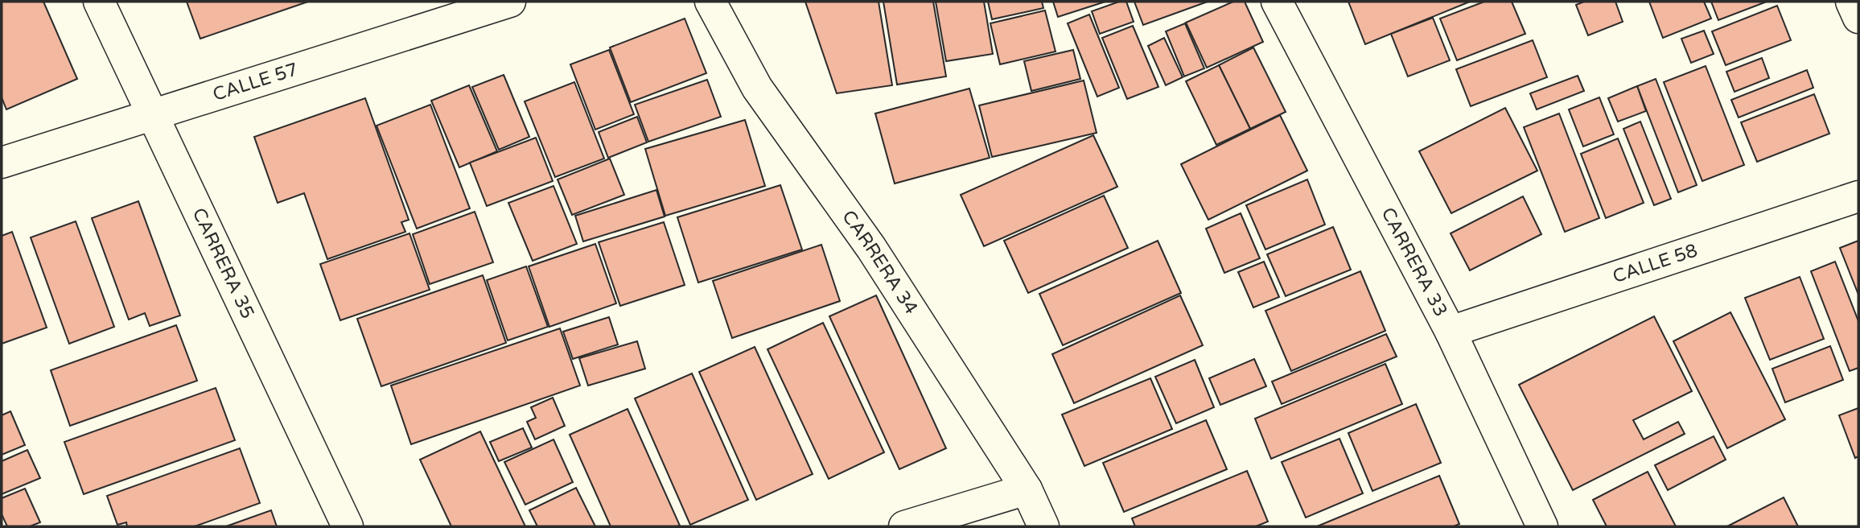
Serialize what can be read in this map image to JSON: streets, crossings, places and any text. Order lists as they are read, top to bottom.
{
  "streets": {
    "street": [
      "CALLE 57",
      "CARRERA 33",
      "CARRERA 34",
      "CARRERA 35",
      "CALLE 58"
    ]
  },
  "crossings": [
    ["CALLE 57", "CARRERA 35"],
    ["CARRERA 33", "CALLE 58"]
  ]
}
